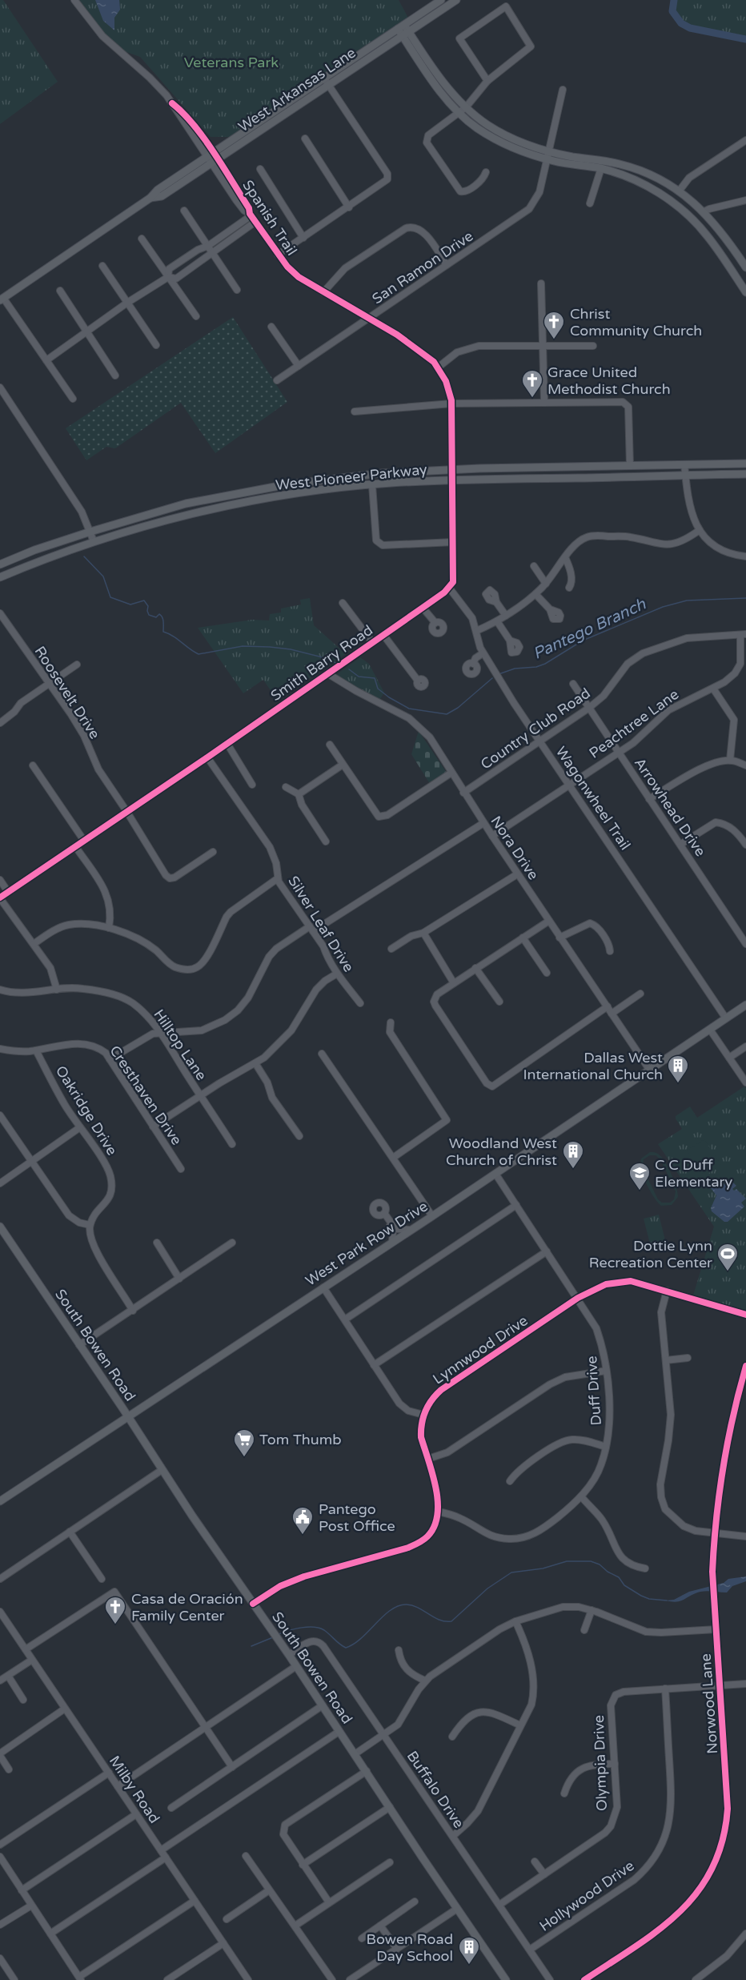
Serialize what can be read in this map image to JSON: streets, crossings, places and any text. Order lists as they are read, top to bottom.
{
  "streets": {
    "main road": [
      "West Arkansas Lane",
      "West Pioneer Parkway",
      "West Park Row Drive",
      "South Bowen Road"
    ],
    "street": [
      "Spanish Trail",
      "San Ramon Drive",
      "Smith Barry Road",
      "Roosevelt Drive",
      "Peachtree Lane",
      "Country Club Road",
      "Wagonwheel Trail",
      "Arrowhead Drive",
      "Nora Drive",
      "Silver Leaf Drive",
      "Hilltop Lane",
      "Cresthaven Drive",
      "Oakridge Drive",
      "Lynnwood Drive",
      "Duff Drive",
      "Norwood Lane",
      "Olympia Drive",
      "Milby Road",
      "Buffalo Drive",
      "Hollywood Drive"
    ]
  },
  "crossings": [
    ["West Arkansas Lane", "Spanish Trail"],
    ["Spanish Trail", "San Ramon Drive"],
    ["Smith Barry Road", "Roosevelt Drive"],
    ["Smith Barry Road", "Wagonwheel Trail"],
    ["Smith Barry Road", "Nora Drive"],
    ["Smith Barry Road", "Silver Leaf Drive"],
    ["Peachtree Lane", "Country Club Road"],
    ["Peachtree Lane", "Wagonwheel Trail"],
    ["Peachtree Lane", "Arrowhead Drive"],
    ["Peachtree Lane", "Nora Drive"],
    ["Country Club Road", "Wagonwheel Trail"],
    ["Country Club Road", "Arrowhead Drive"],
    ["Country Club Road", "Nora Drive"],
    ["Wagonwheel Trail", "West Park Row Drive"],
    ["Nora Drive", "West Park Row Drive"],
    ["Cresthaven Drive", "Oakridge Drive"],
    ["West Park Row Drive", "South Bowen Road"],
    ["West Park Row Drive", "Duff Drive"],
    ["South Bowen Road", "Buffalo Drive"],
    ["Lynnwood Drive", "Duff Drive"],
    ["Norwood Lane", "Olympia Drive"],
    ["Olympia Drive", "Buffalo Drive"],
    ["Olympia Drive", "Hollywood Drive"],
    ["Buffalo Drive", "Hollywood Drive"]
  ],
  "water": ["Pantego Branch"],
  "parks": ["Veterans Park"],
  "places": {
    "church": ["Christ Community Church", "Grace United Methodist Church", "Casa de Oración Family Center"],
    "building": ["Dallas West International Church", "Woodland West Church of Christ", "Bowen Road Day School"],
    "school or university": ["C C Duff Elementary"],
    "sports": ["Dottie Lynn Recreation Center"],
    "supermarket": ["Tom Thumb"],
    "public building": ["Pantego Post Office"]
  }
}
